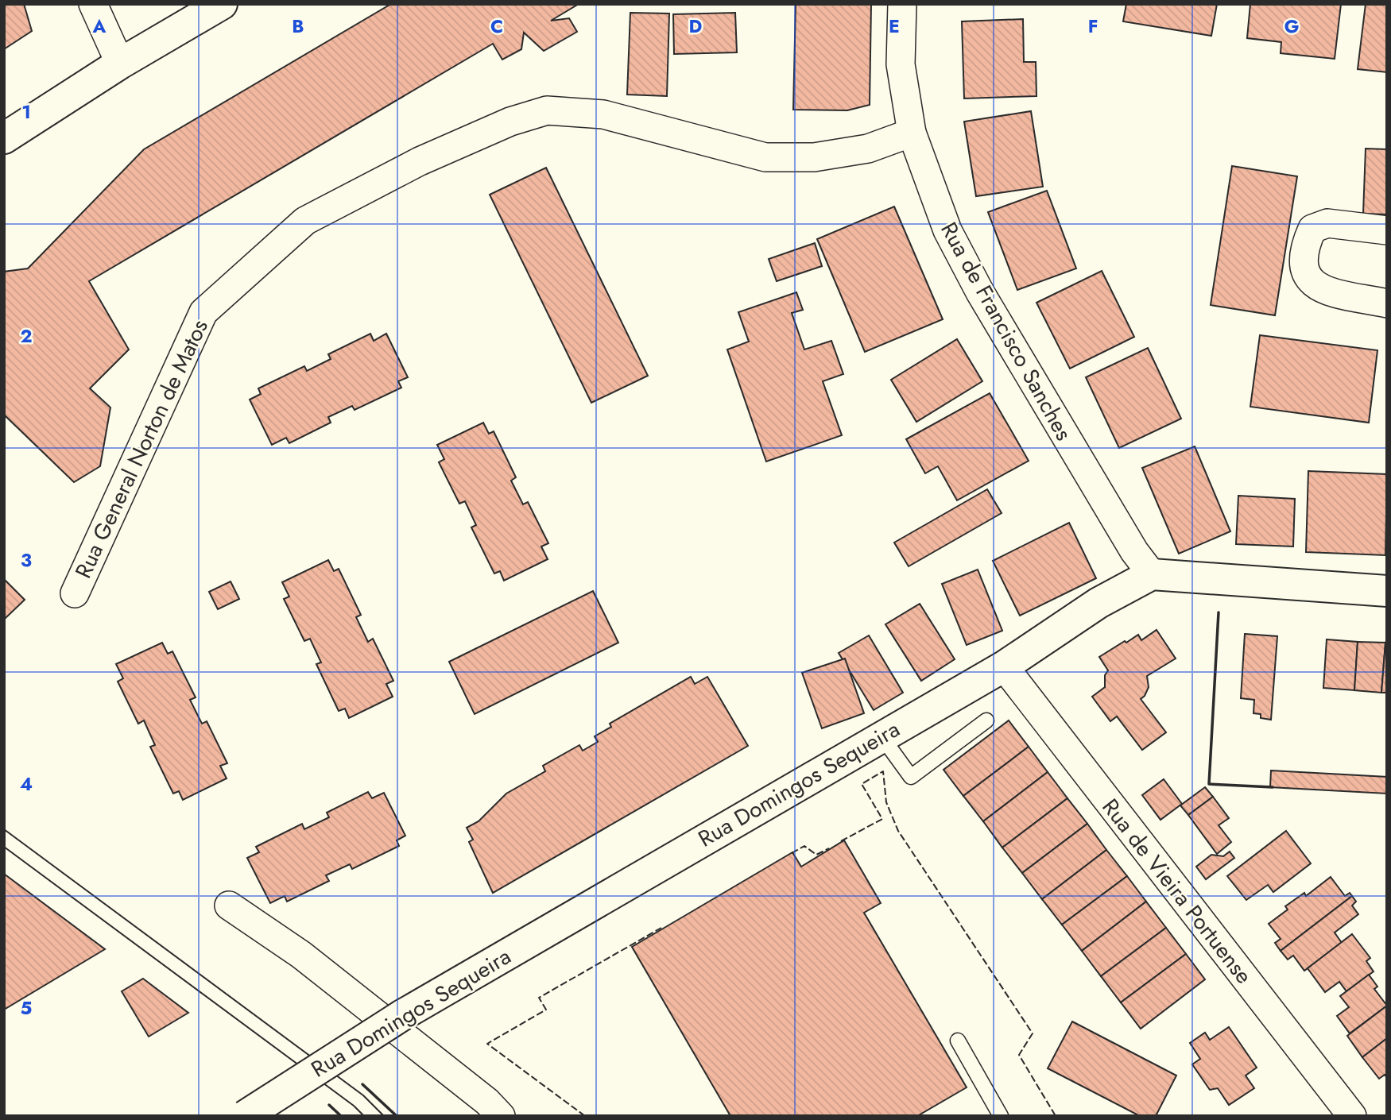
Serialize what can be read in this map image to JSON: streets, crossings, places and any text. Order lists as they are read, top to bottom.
{
  "streets": {
    "main road": ["Rua Domingos Sequeira"],
    "street": ["Rua de Francisco Sanches", "Rua General Norton de Matos", "Rua de Vieira Portuense"]
  },
  "crossings": [
    ["Rua de Francisco Sanches", "Rua General Norton de Matos"],
    ["Rua de Francisco Sanches", "Rua Domingos Sequeira"],
    ["Rua Domingos Sequeira", "Rua de Vieira Portuense"]
  ],
  "grid": {
    "columns": [
      "A",
      "B",
      "C",
      "D",
      "E",
      "F",
      "G"
    ],
    "rows": [
      "1",
      "2",
      "3",
      "4",
      "5"
    ]
  }
}
